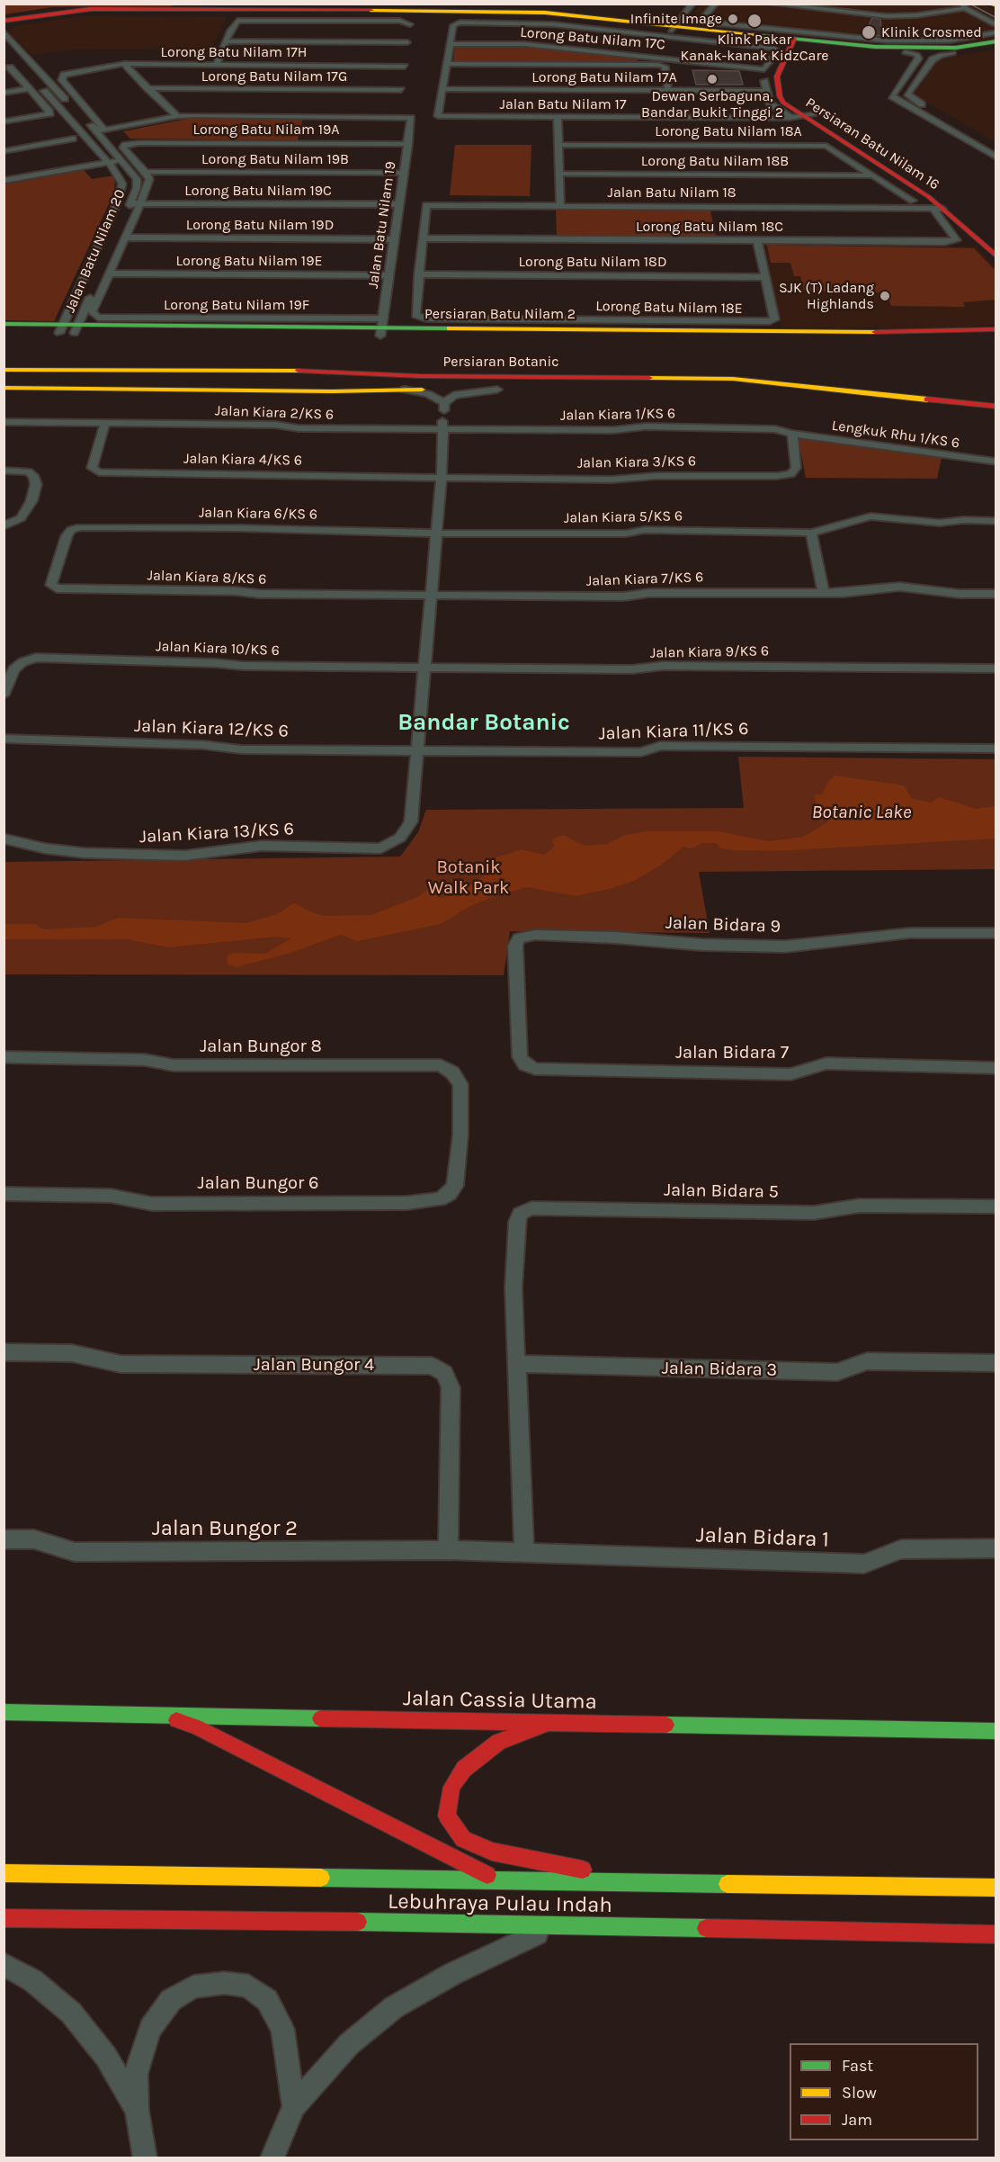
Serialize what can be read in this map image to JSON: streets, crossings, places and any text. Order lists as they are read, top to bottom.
{
  "streets": {
    "main road": [
      "Persiaran Batu Nilam 16",
      "Persiaran Batu Nilam 2",
      "Persiaran Botanic",
      "Jalan Cassia Utama",
      "Lebuhraya Pulau Indah"
    ],
    "street": [
      "Lorong Batu Nilam 17C",
      "Lorong Batu Nilam 17H",
      "Lorong Batu Nilam 17G",
      "Lorong Batu Nilam 17A",
      "Jalan Batu Nilam 17",
      "Lorong Batu Nilam 19A",
      "Lorong Batu Nilam 18A",
      "Lorong Batu Nilam 19B",
      "Lorong Batu Nilam 18B",
      "Lorong Batu Nilam 19C",
      "Jalan Batu Nilam 18",
      "Lorong Batu Nilam 19D",
      "Jalan Batu Nilam 19",
      "Lorong Batu Nilam 18C",
      "Jalan Batu Nilam 20",
      "Lorong Batu Nilam 19E",
      "Lorong Batu Nilam 18D",
      "Lorong Batu Nilam 19F",
      "Lorong Batu Nilam 18E",
      "Jalan Kiara 2/KS 6",
      "Jalan Kiara 1/KS 6",
      "Lengkuk Rhu 1/KS 6",
      "Jalan Kiara 4/KS 6",
      "Jalan Kiara 3/KS 6",
      "Jalan Kiara 6/KS 6",
      "Jalan Kiara 5/KS 6",
      "Jalan Kiara 8/KS 6",
      "Jalan Kiara 7/KS 6",
      "Jalan Kiara 10/KS 6",
      "Jalan Kiara 9/KS 6",
      "Jalan Kiara 12/KS 6",
      "Jalan Kiara 11/KS 6",
      "Jalan Kiara 13/KS 6",
      "Jalan Bidara 9",
      "Jalan Bungor 8",
      "Jalan Bidara 7",
      "Jalan Bungor 6",
      "Jalan Bidara 5",
      "Jalan Bungor 4",
      "Jalan Bidara 3",
      "Jalan Bungor 2",
      "Jalan Bidara 1"
    ]
  },
  "crossings": [
    ["Lorong Batu Nilam 17A", "Jalan Batu Nilam 17"],
    ["Jalan Batu Nilam 17", "Persiaran Batu Nilam 16"],
    ["Lorong Batu Nilam 19A", "Lorong Batu Nilam 19B"],
    ["Lorong Batu Nilam 19A", "Jalan Batu Nilam 19"],
    ["Lorong Batu Nilam 18A", "Lorong Batu Nilam 18B"],
    ["Lorong Batu Nilam 18A", "Jalan Batu Nilam 18"],
    ["Persiaran Batu Nilam 16", "Jalan Batu Nilam 18"],
    ["Persiaran Batu Nilam 16", "Lorong Batu Nilam 18C"],
    ["Lorong Batu Nilam 19B", "Jalan Batu Nilam 19"],
    ["Lorong Batu Nilam 19C", "Jalan Batu Nilam 19"],
    ["Lorong Batu Nilam 19C", "Jalan Batu Nilam 20"],
    ["Jalan Batu Nilam 18", "Lorong Batu Nilam 18C"],
    ["Lorong Batu Nilam 19D", "Jalan Batu Nilam 19"],
    ["Jalan Batu Nilam 19", "Lorong Batu Nilam 19E"],
    ["Jalan Batu Nilam 19", "Lorong Batu Nilam 19F"],
    ["Jalan Batu Nilam 19", "Persiaran Batu Nilam 2"],
    ["Jalan Batu Nilam 20", "Persiaran Batu Nilam 2"],
    ["Lorong Batu Nilam 19E", "Lorong Batu Nilam 19F"],
    ["Lorong Batu Nilam 18D", "Lorong Batu Nilam 18E"],
    ["Lorong Batu Nilam 19F", "Persiaran Batu Nilam 2"],
    ["Jalan Kiara 2/KS 6", "Jalan Kiara 1/KS 6"],
    ["Jalan Kiara 2/KS 6", "Jalan Kiara 4/KS 6"],
    ["Jalan Kiara 2/KS 6", "Jalan Kiara 13/KS 6"],
    ["Jalan Kiara 1/KS 6", "Lengkuk Rhu 1/KS 6"],
    ["Jalan Kiara 1/KS 6", "Jalan Kiara 3/KS 6"],
    ["Jalan Kiara 1/KS 6", "Jalan Kiara 13/KS 6"],
    ["Lengkuk Rhu 1/KS 6", "Jalan Kiara 3/KS 6"],
    ["Jalan Kiara 4/KS 6", "Jalan Kiara 3/KS 6"],
    ["Jalan Kiara 4/KS 6", "Jalan Kiara 13/KS 6"],
    ["Jalan Kiara 3/KS 6", "Jalan Kiara 13/KS 6"],
    ["Jalan Kiara 6/KS 6", "Jalan Kiara 5/KS 6"],
    ["Jalan Kiara 6/KS 6", "Jalan Kiara 8/KS 6"],
    ["Jalan Kiara 6/KS 6", "Jalan Kiara 13/KS 6"],
    ["Jalan Kiara 5/KS 6", "Jalan Kiara 13/KS 6"],
    ["Jalan Kiara 8/KS 6", "Jalan Kiara 7/KS 6"],
    ["Jalan Kiara 8/KS 6", "Jalan Kiara 13/KS 6"],
    ["Jalan Kiara 7/KS 6", "Jalan Kiara 13/KS 6"],
    ["Jalan Kiara 10/KS 6", "Jalan Kiara 9/KS 6"],
    ["Jalan Kiara 10/KS 6", "Jalan Kiara 13/KS 6"],
    ["Jalan Kiara 9/KS 6", "Jalan Kiara 13/KS 6"],
    ["Jalan Kiara 12/KS 6", "Jalan Kiara 11/KS 6"],
    ["Jalan Kiara 12/KS 6", "Jalan Kiara 13/KS 6"],
    ["Jalan Kiara 11/KS 6", "Jalan Kiara 13/KS 6"],
    ["Jalan Bidara 9", "Jalan Bidara 7"],
    ["Jalan Bungor 8", "Jalan Bungor 6"],
    ["Jalan Bidara 5", "Jalan Bidara 3"],
    ["Jalan Bungor 4", "Jalan Bungor 2"],
    ["Jalan Bungor 2", "Jalan Bidara 1"]
  ],
  "districts": ["Bandar Botanic"],
  "water": ["Botanic Lake"],
  "parks": ["Botanik Walk Park"],
  "places": [
    "Infinite Image",
    "Klink Pakar Kanak-kanak KidzCare",
    "Klinik Crosmed",
    "Dewan Serbaguna, Bandar Bukit Tinggi 2",
    "SJK (T) Ladang Highlands"
  ],
  "legend": ["Fast", "Slow", "Jam"]
}
